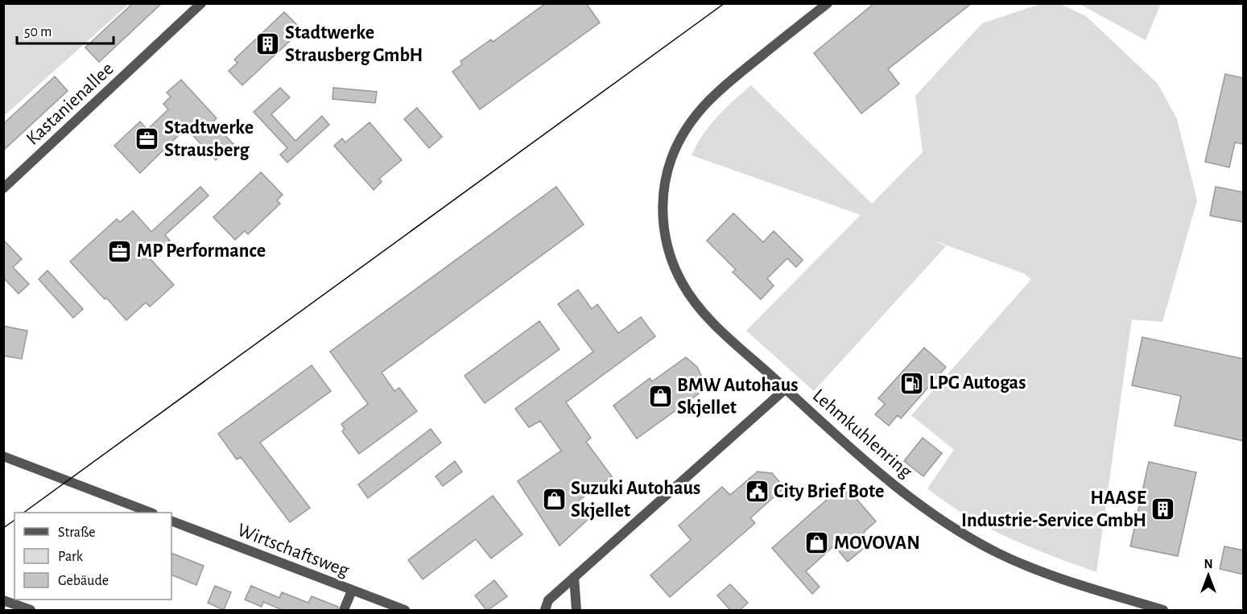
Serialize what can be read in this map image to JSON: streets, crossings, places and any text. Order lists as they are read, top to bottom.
{
  "streets": {
    "street": ["Kastanienallee", "Lehmkuhlenring", "Wirtschaftsweg"]
  },
  "places": {
    "building": ["Stadtwerke Strausberg GmbH", "HAASE Industrie-Service GmbH"],
    "office": ["Stadtwerke Strausberg", "MP Performance"],
    "fuel station": ["LPG Autogas"],
    "shop": ["BMW Autohaus Skjellet", "Suzuki Autohaus Skjellet", "MOVOVAN"],
    "public building": ["City Brief Bote"]
  },
  "legend": ["Straße", "Park", "Gebäude"],
  "scale_bar": "50 m",
  "north": "top"
}
